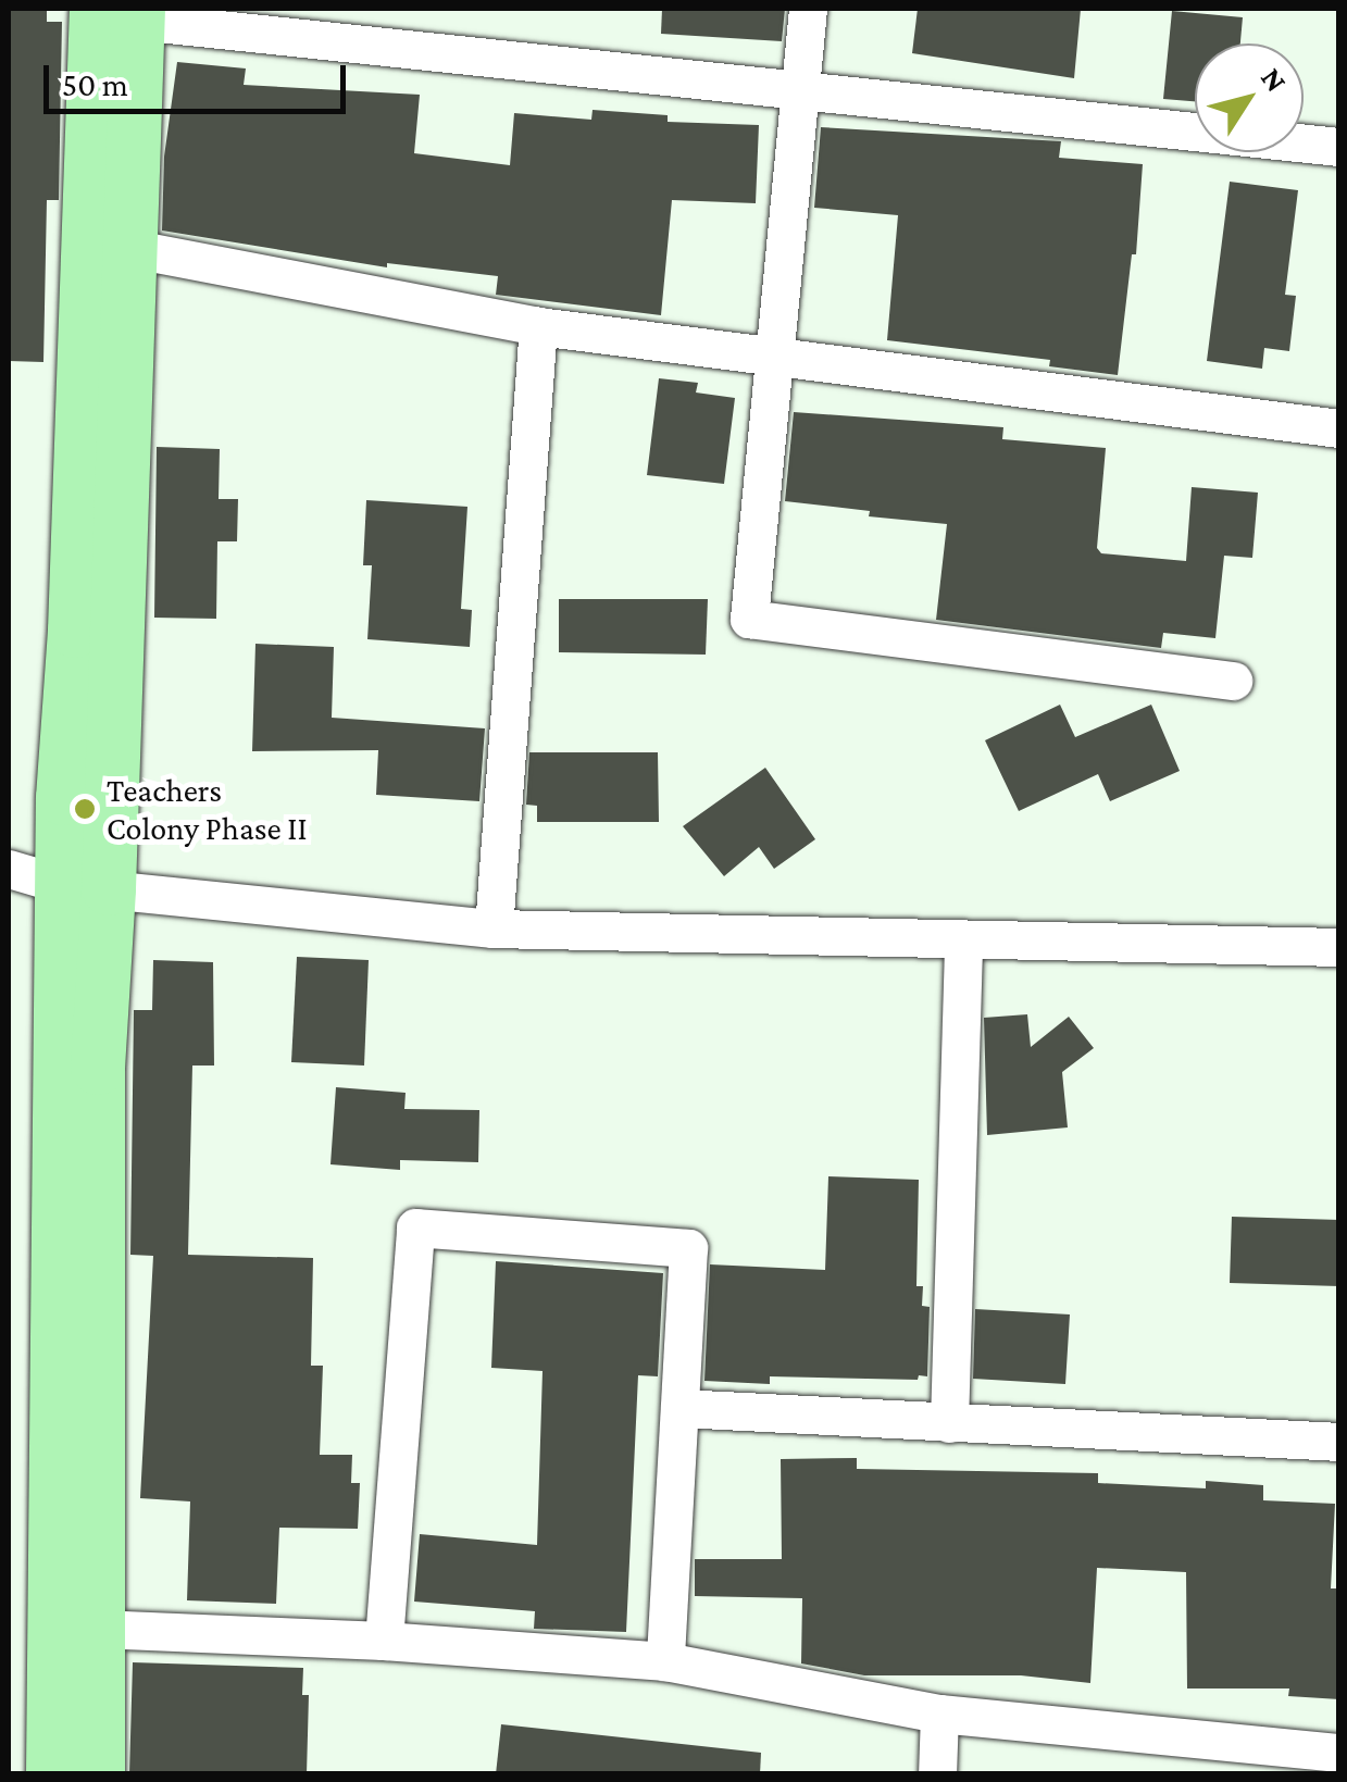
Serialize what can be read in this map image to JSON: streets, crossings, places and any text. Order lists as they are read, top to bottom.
{
  "places": ["Teachers Colony Phase II"],
  "scale_bar": "50 m",
  "north": "top right"
}
